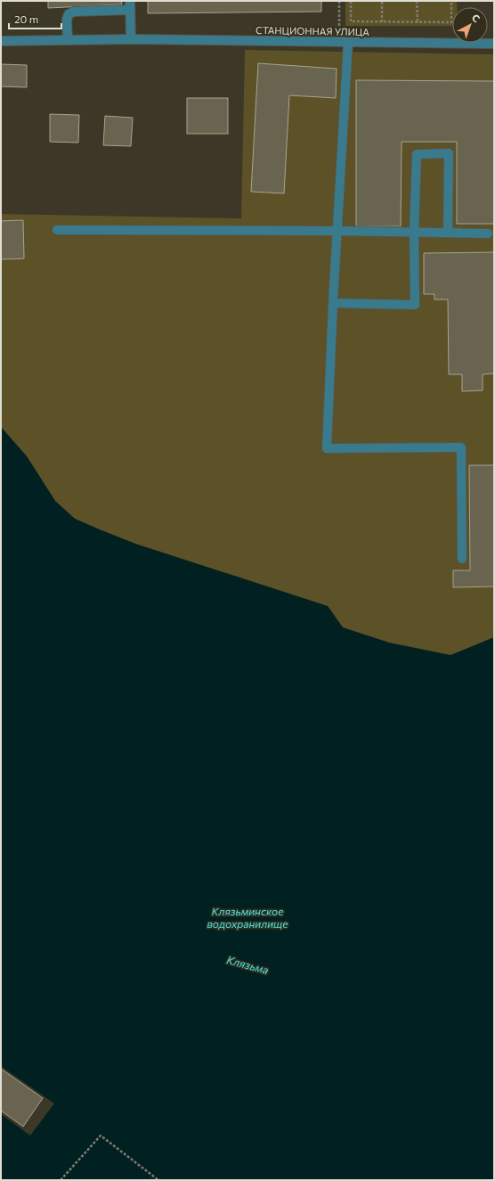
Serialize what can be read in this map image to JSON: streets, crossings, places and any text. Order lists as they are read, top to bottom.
{
  "streets": {
    "street": ["СТАНЦИОННАЯ УЛИЦА"]
  },
  "water": ["Клязьминское водохранилище", "Клязьма"],
  "scale_bar": "20 m",
  "north": "top right"
}
